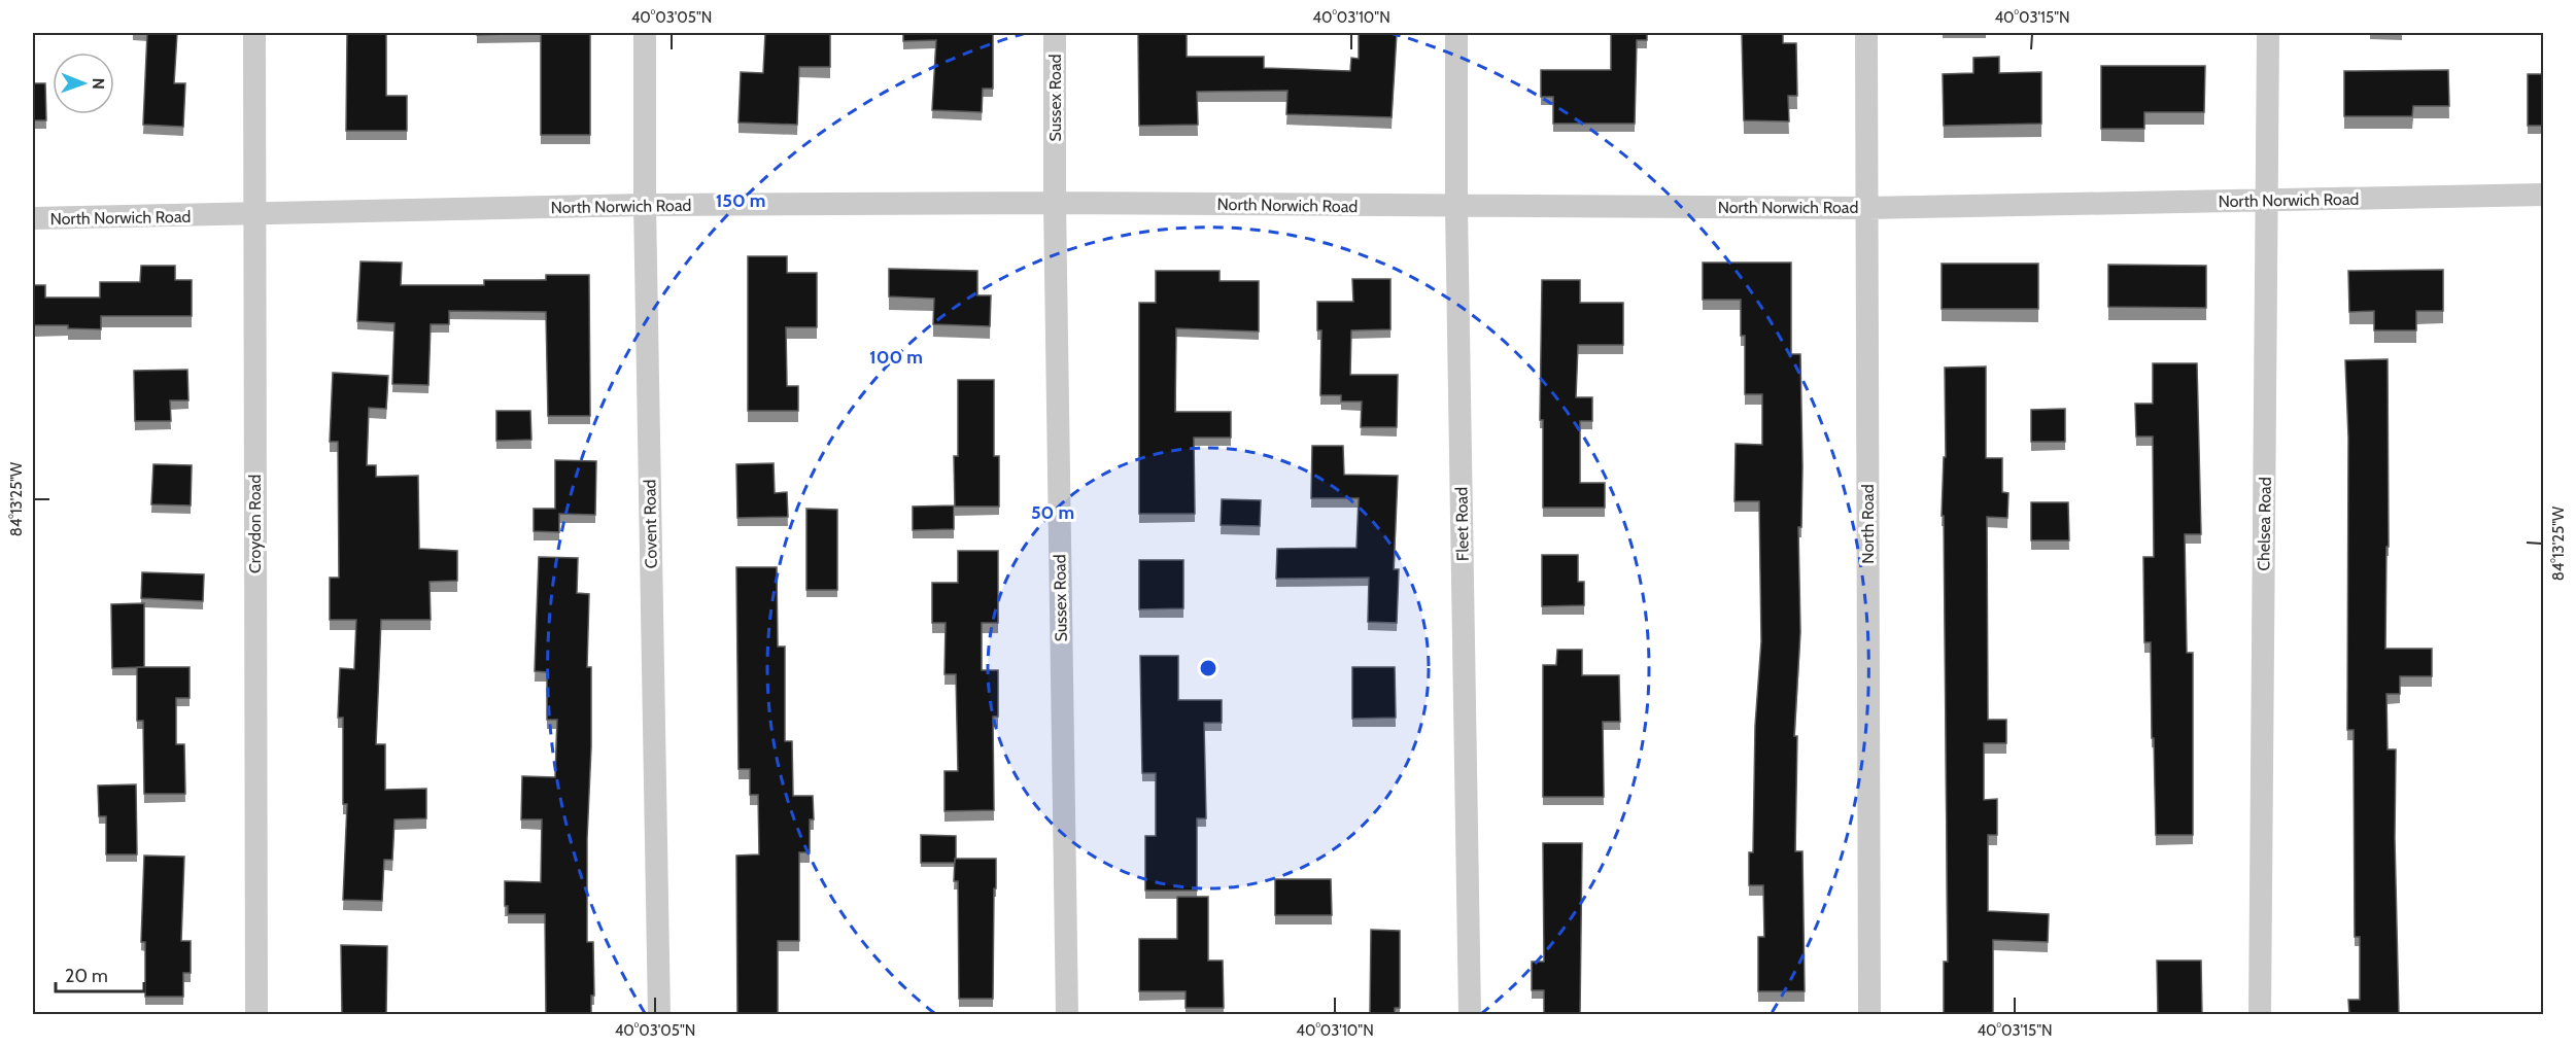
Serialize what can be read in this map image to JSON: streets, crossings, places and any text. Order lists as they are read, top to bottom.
{
  "streets": {
    "street": [
      "Sussex Road",
      "North Norwich Road",
      "Croydon Road",
      "Covent Road",
      "Fleet Road",
      "North Road",
      "Chelsea Road"
    ]
  },
  "crossings": [
    ["Sussex Road", "North Norwich Road"],
    ["North Norwich Road", "Croydon Road"],
    ["North Norwich Road", "Covent Road"],
    ["North Norwich Road", "Fleet Road"],
    ["North Norwich Road", "North Road"],
    ["North Norwich Road", "Chelsea Road"]
  ],
  "scale_bar": "20 m",
  "north": "right",
  "coordinates": [
    "40°03'05\"N",
    "40°03'10\"N",
    "40°03'15\"N",
    "84°13'25\"W"
  ],
  "rings": ["150 m", "100 m", "50 m"]
}
